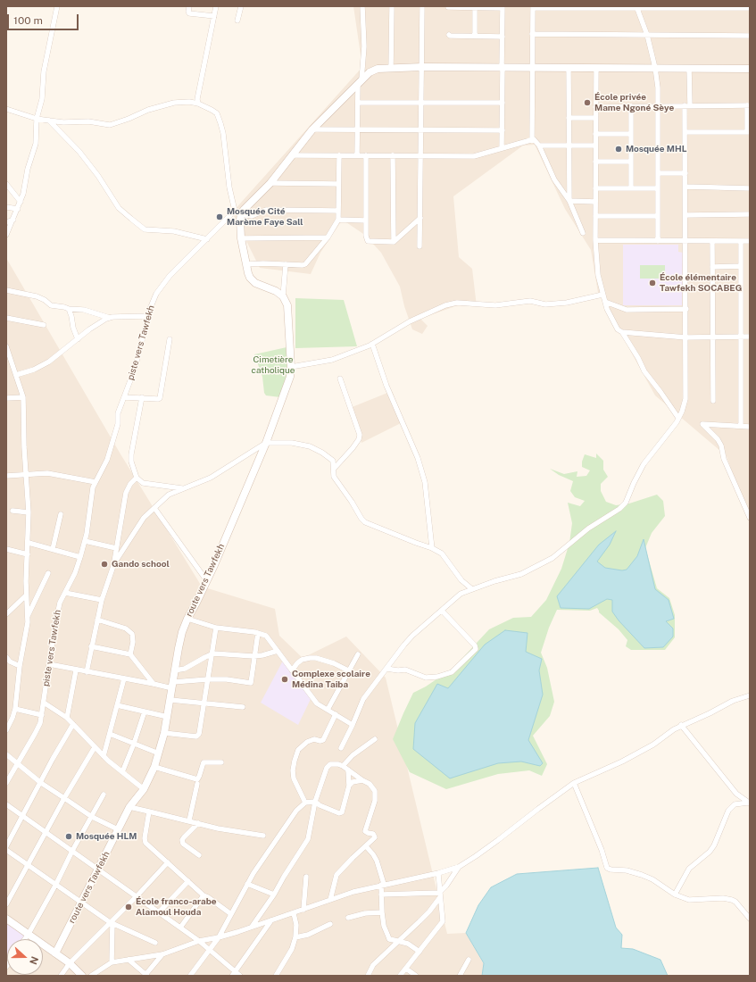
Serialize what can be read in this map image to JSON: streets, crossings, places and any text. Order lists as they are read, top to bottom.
{
  "streets": {
    "street": ["piste vers Tawfekh", "route vers Tawfekh"]
  },
  "parks": ["Cimetière catholique"],
  "places": [
    "École privée Mame Ngoné Sèye",
    "Mosquée MHL",
    "Mosquée Cité Marème Faye Sall",
    "École élémentaire Tawfekh SOCABEG",
    "Gando school",
    "Complexe scolaire Médina Taiba",
    "Mosquée HLM",
    "École franco-arabe Alamoul Houda"
  ],
  "scale_bar": "100 m",
  "north": "right"
}
